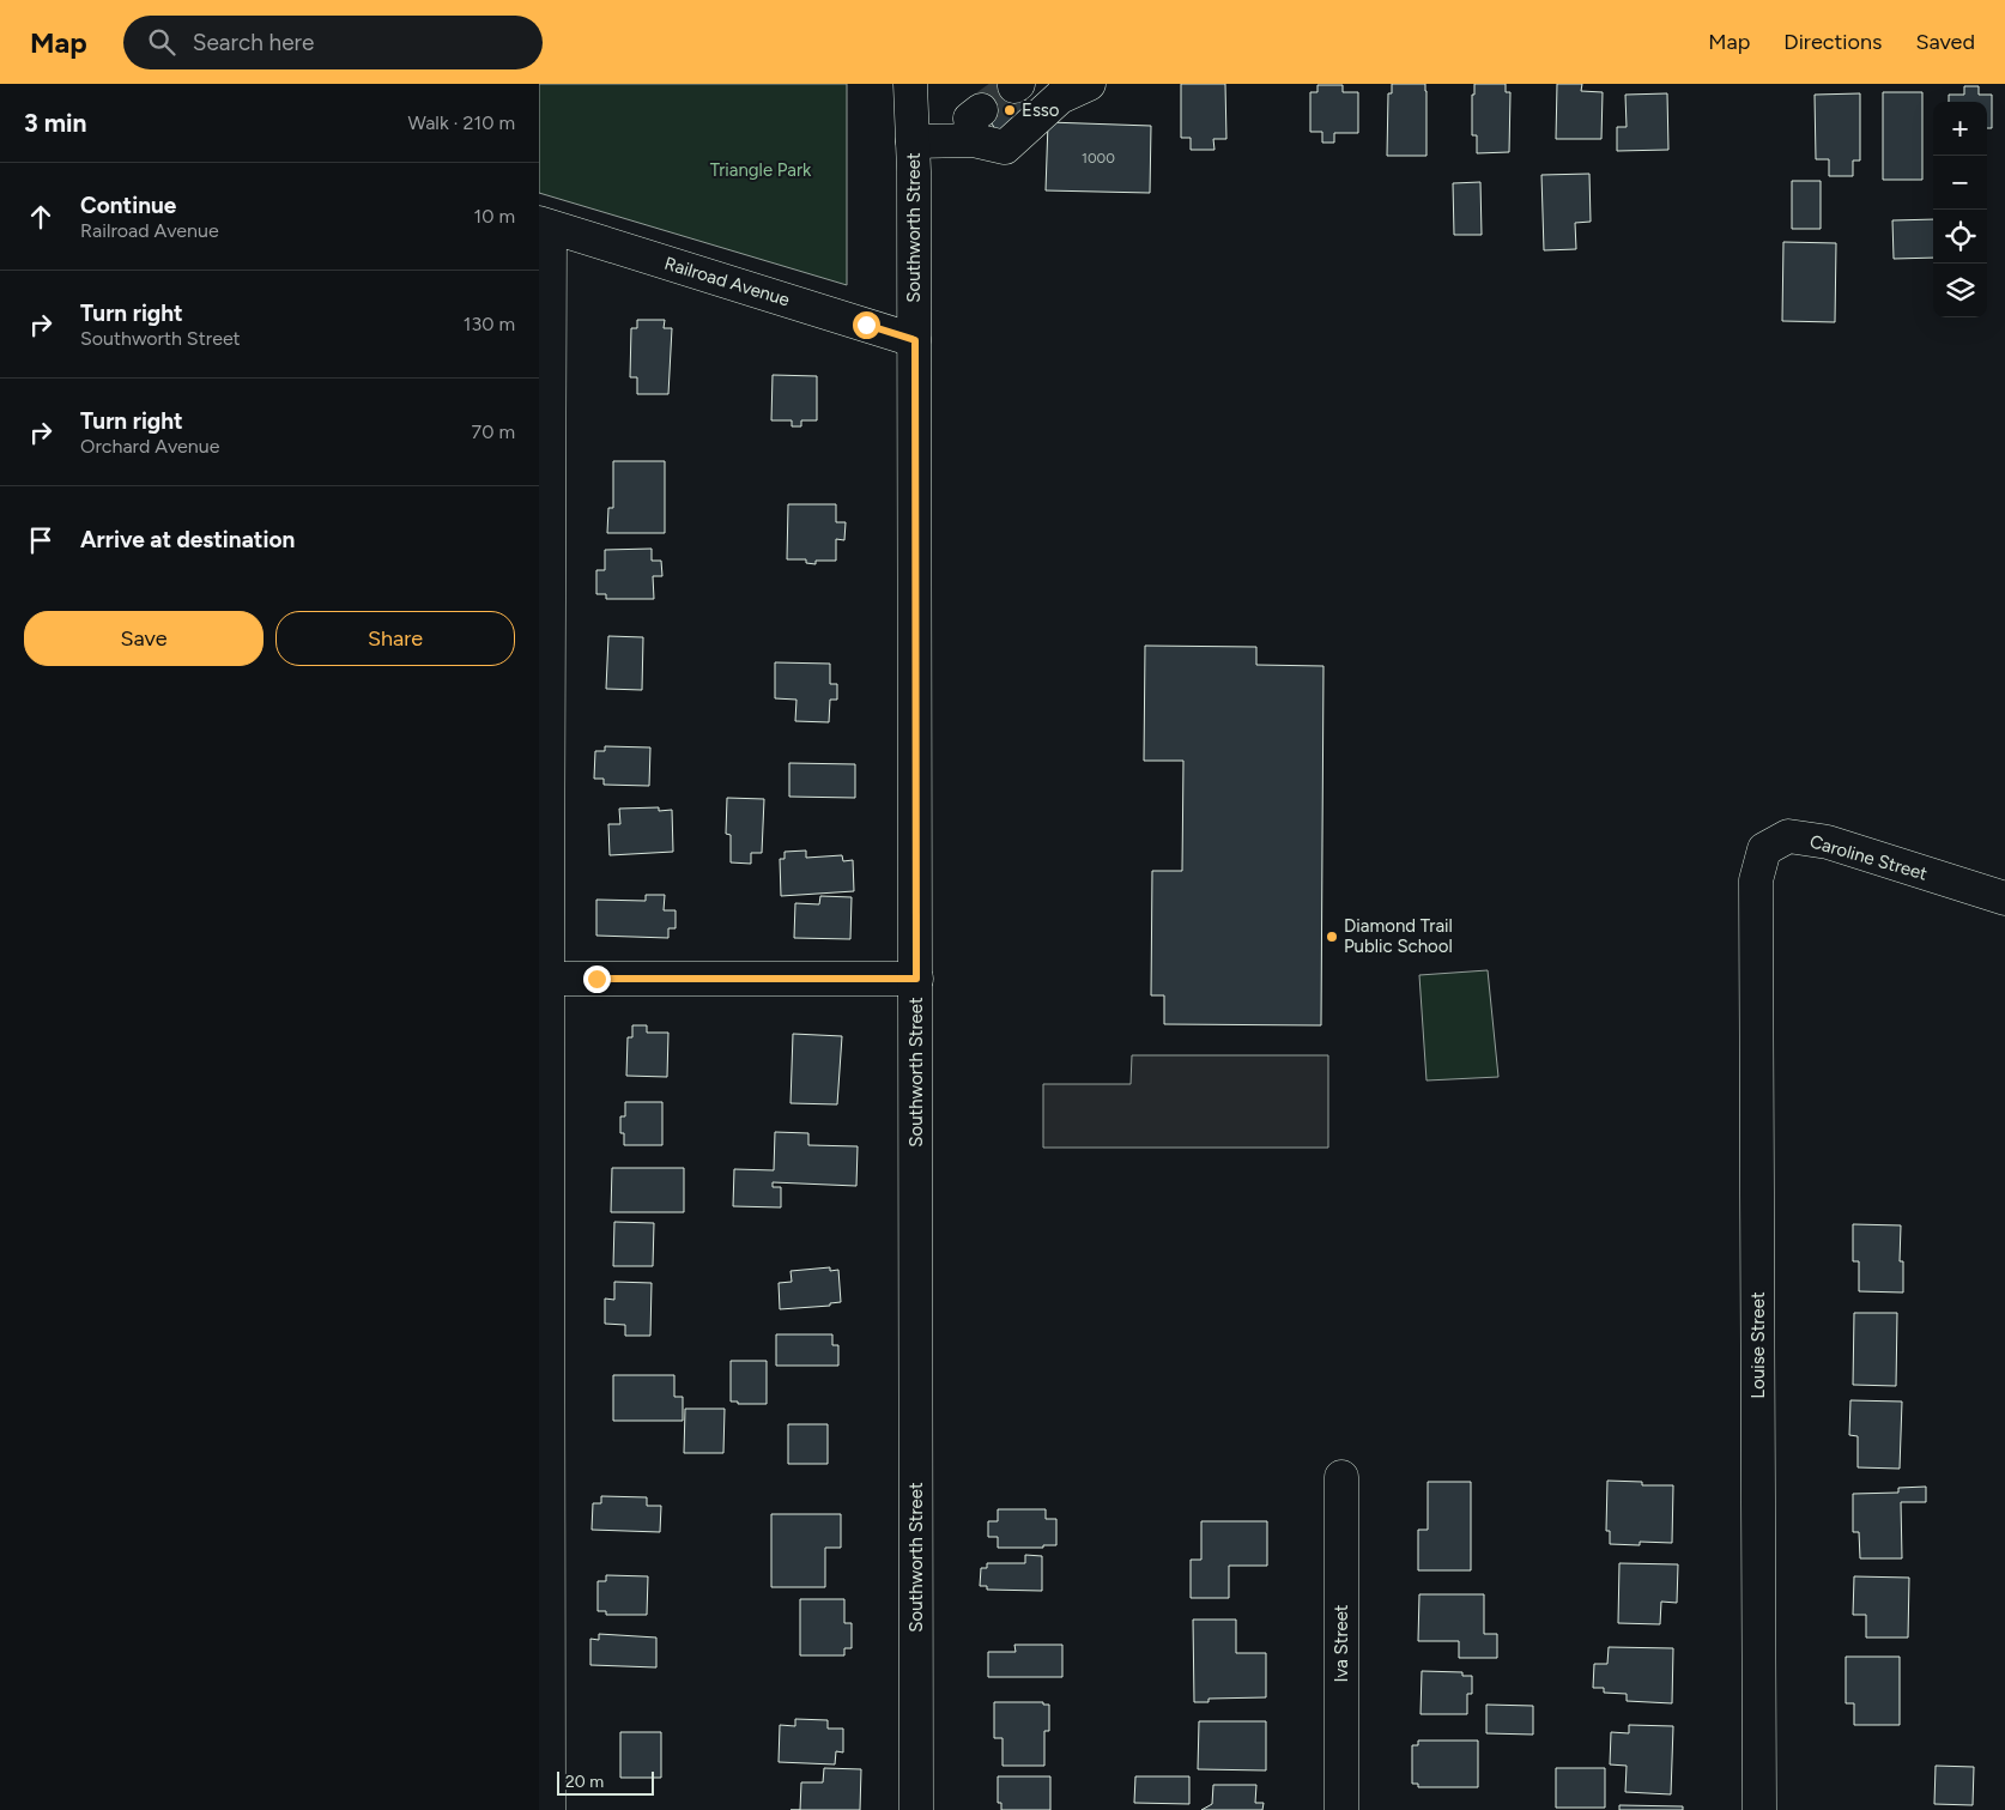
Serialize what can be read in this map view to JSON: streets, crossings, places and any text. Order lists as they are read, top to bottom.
{
  "streets": {
    "street": [
      "Southworth Street",
      "Railroad Avenue",
      "Caroline Street",
      "Louise Street",
      "Iva Street"
    ]
  },
  "crossings": [
    ["Southworth Street", "Railroad Avenue"],
    ["Caroline Street", "Louise Street"]
  ],
  "parks": ["Triangle Park"],
  "places": ["Esso", "Diamond Trail Public School"],
  "house_numbers": ["1000"],
  "scale_bar": "20 m",
  "page": {
    "header": "Map",
    "search": "Search here",
    "nav": ["Map", "Directions", "Saved"],
    "heading": ["3 min", "Walk · 210 m"],
    "map_buttons": ["+", "−"],
    "list": [
      ["Continue", "Railroad Avenue", "10 m"],
      ["Turn right", "Southworth Street", "130 m"],
      ["Turn right", "Orchard Avenue", "70 m"],
      "Arrive at destination"
    ],
    "buttons": ["Save", "Share"],
    "scale": "20 m"
  }
}
